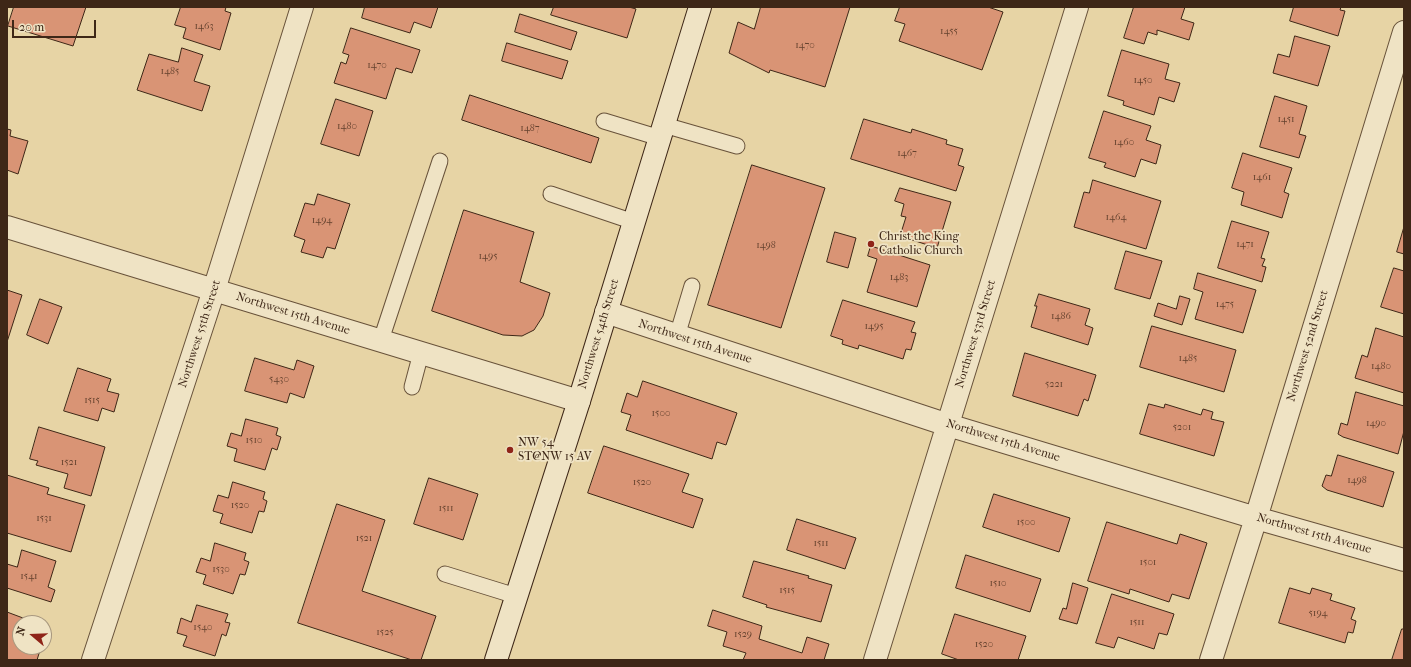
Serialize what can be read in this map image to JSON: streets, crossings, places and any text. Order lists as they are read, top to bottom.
{
  "streets": {
    "street": [
      "Northwest 15th Avenue",
      "Northwest 55th Street",
      "Northwest 54th Street",
      "Northwest 53rd Street",
      "Northwest 52nd Street"
    ]
  },
  "crossings": [
    ["Northwest 15th Avenue", "Northwest 55th Street"],
    ["Northwest 15th Avenue", "Northwest 54th Street"],
    ["Northwest 15th Avenue", "Northwest 53rd Street"],
    ["Northwest 15th Avenue", "Northwest 52nd Street"]
  ],
  "places": ["Christ the King Catholic Church", "NW 54 ST@NW 15 AV"],
  "house_numbers": [
    "1463",
    "1455",
    "1470",
    "1470",
    "1485",
    "1450",
    "1451",
    "1480",
    "1487",
    "1460",
    "1467",
    "1461",
    "1464",
    "1494",
    "1471",
    "1498",
    "1495",
    "1483",
    "1475",
    "1486",
    "1495",
    "1485",
    "1480",
    "5430",
    "5221",
    "1515",
    "1500",
    "1490",
    "5201",
    "1510",
    "1521",
    "1498",
    "1520",
    "1520",
    "1511",
    "1531",
    "1500",
    "1521",
    "1511",
    "1501",
    "1530",
    "1541",
    "1510",
    "1515",
    "5194",
    "1511",
    "1540",
    "1525",
    "1529",
    "1520"
  ],
  "scale_bar": "20 m",
  "north": "left"
}
